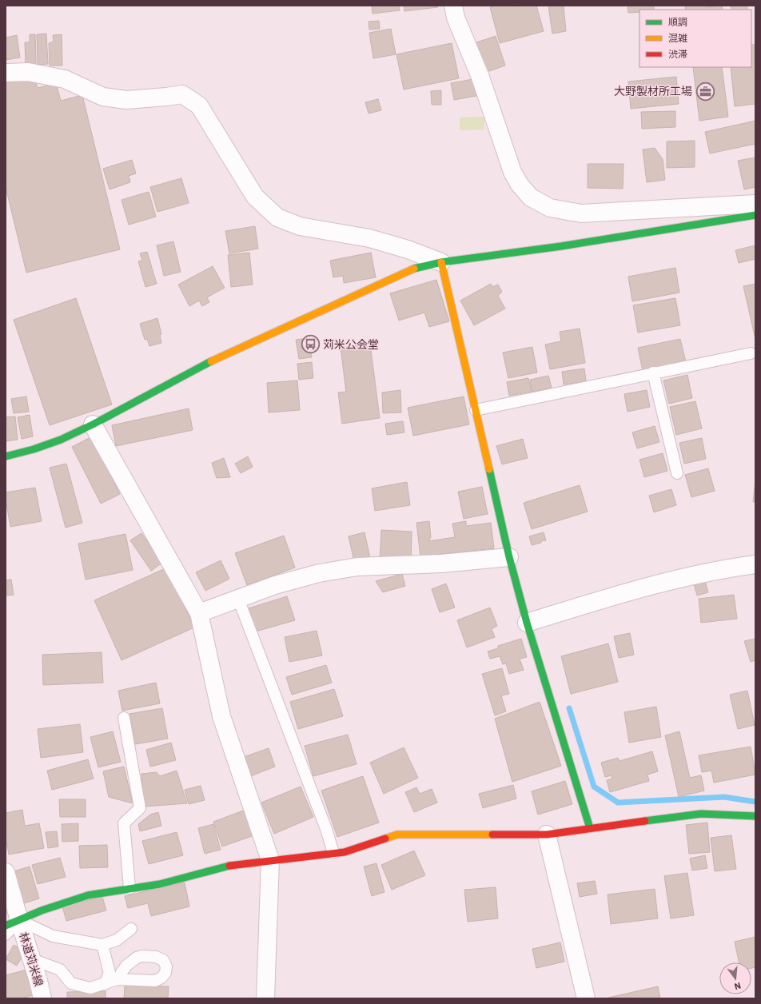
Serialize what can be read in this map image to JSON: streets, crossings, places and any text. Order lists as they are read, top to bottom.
{
  "streets": {
    "street": ["林道苅米線"]
  },
  "places": {
    "office": ["大野製材所工場"],
    "bus stop": ["苅米公会堂"]
  },
  "legend": ["順調", "混雑", "渋滞"],
  "north": "bottom"
}
